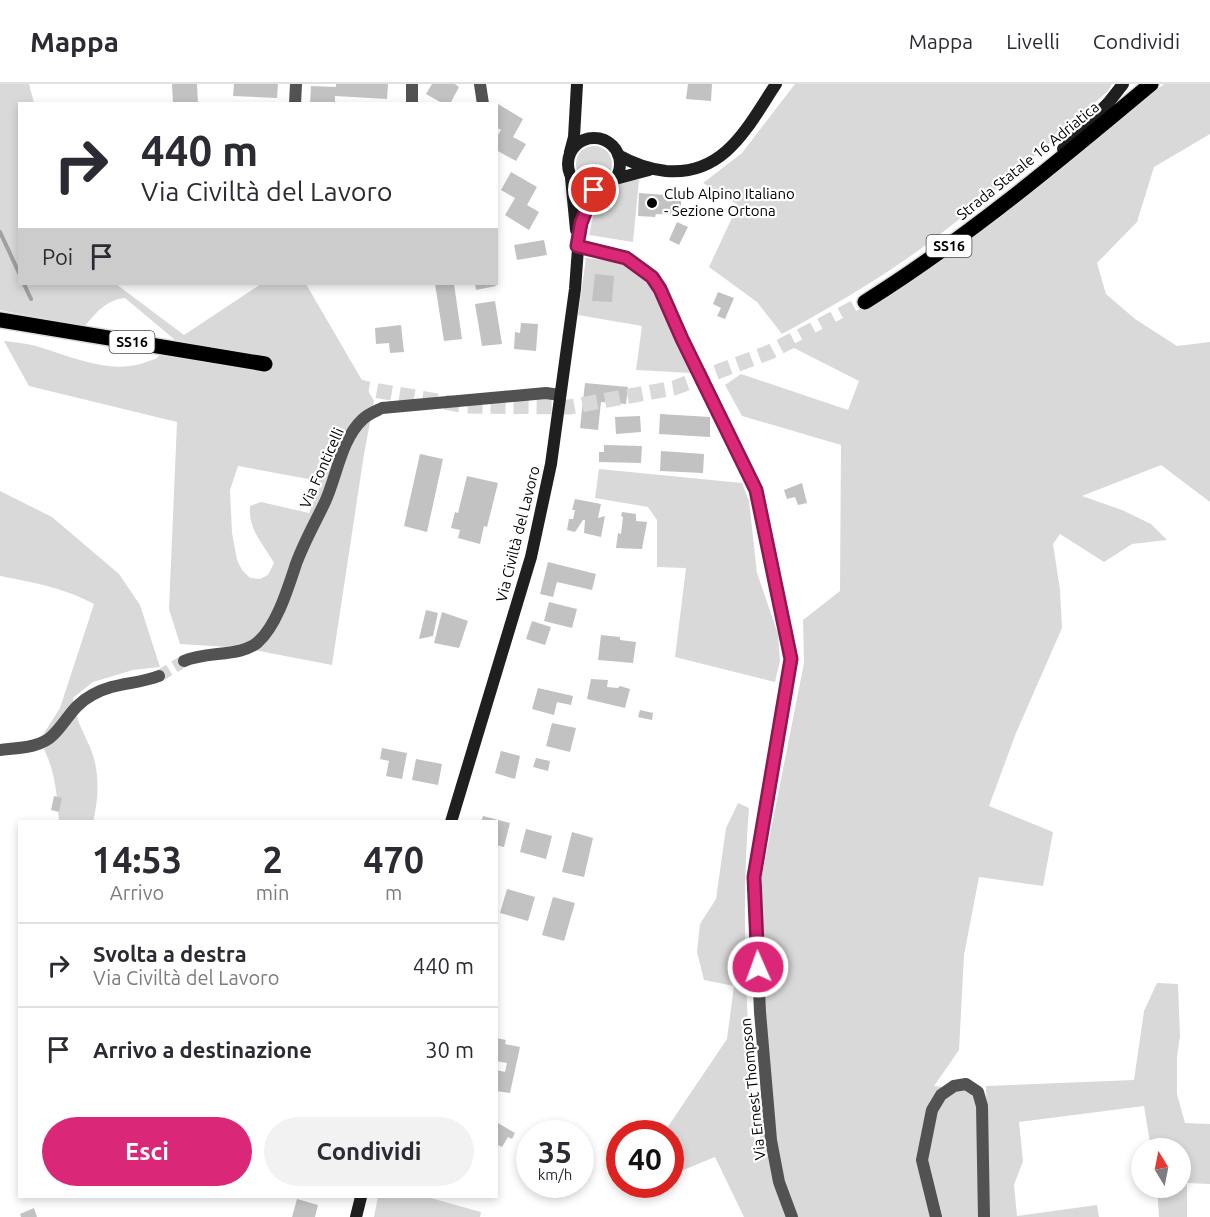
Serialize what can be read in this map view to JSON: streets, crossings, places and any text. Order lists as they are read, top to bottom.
{
  "streets": {
    "main road": ["Strada Statale 16 Adriatica", "SS16", "Via Civiltà del Lavoro"],
    "street": ["Via Fonticelli", "Via Ernest Thompson"]
  },
  "crossings": [
    ["Via Fonticelli", "Via Civiltà del Lavoro"],
    ["Via Civiltà del Lavoro", "Via Ernest Thompson"]
  ],
  "places": ["Club Alpino Italiano - Sezione Ortona"],
  "north": "top",
  "page": {
    "header": "Mappa",
    "nav": ["Mappa", "Livelli", "Condividi"],
    "turn": ["440 m", "Via Civiltà del Lavoro"],
    "then": "Poi",
    "eta": [
      "14:53",
      "Arrivo",
      "2",
      "min",
      "470",
      "m"
    ],
    "list": [
      {
        "name": "Svolta a destra",
        "note": "Via Civiltà del Lavoro",
        "value": "440 m"
      },
      {
        "name": "Arrivo a destinazione",
        "value": "30 m"
      }
    ],
    "buttons": ["Esci", "Condividi"],
    "speed": "35 km/h",
    "limit": "40"
  }
}
